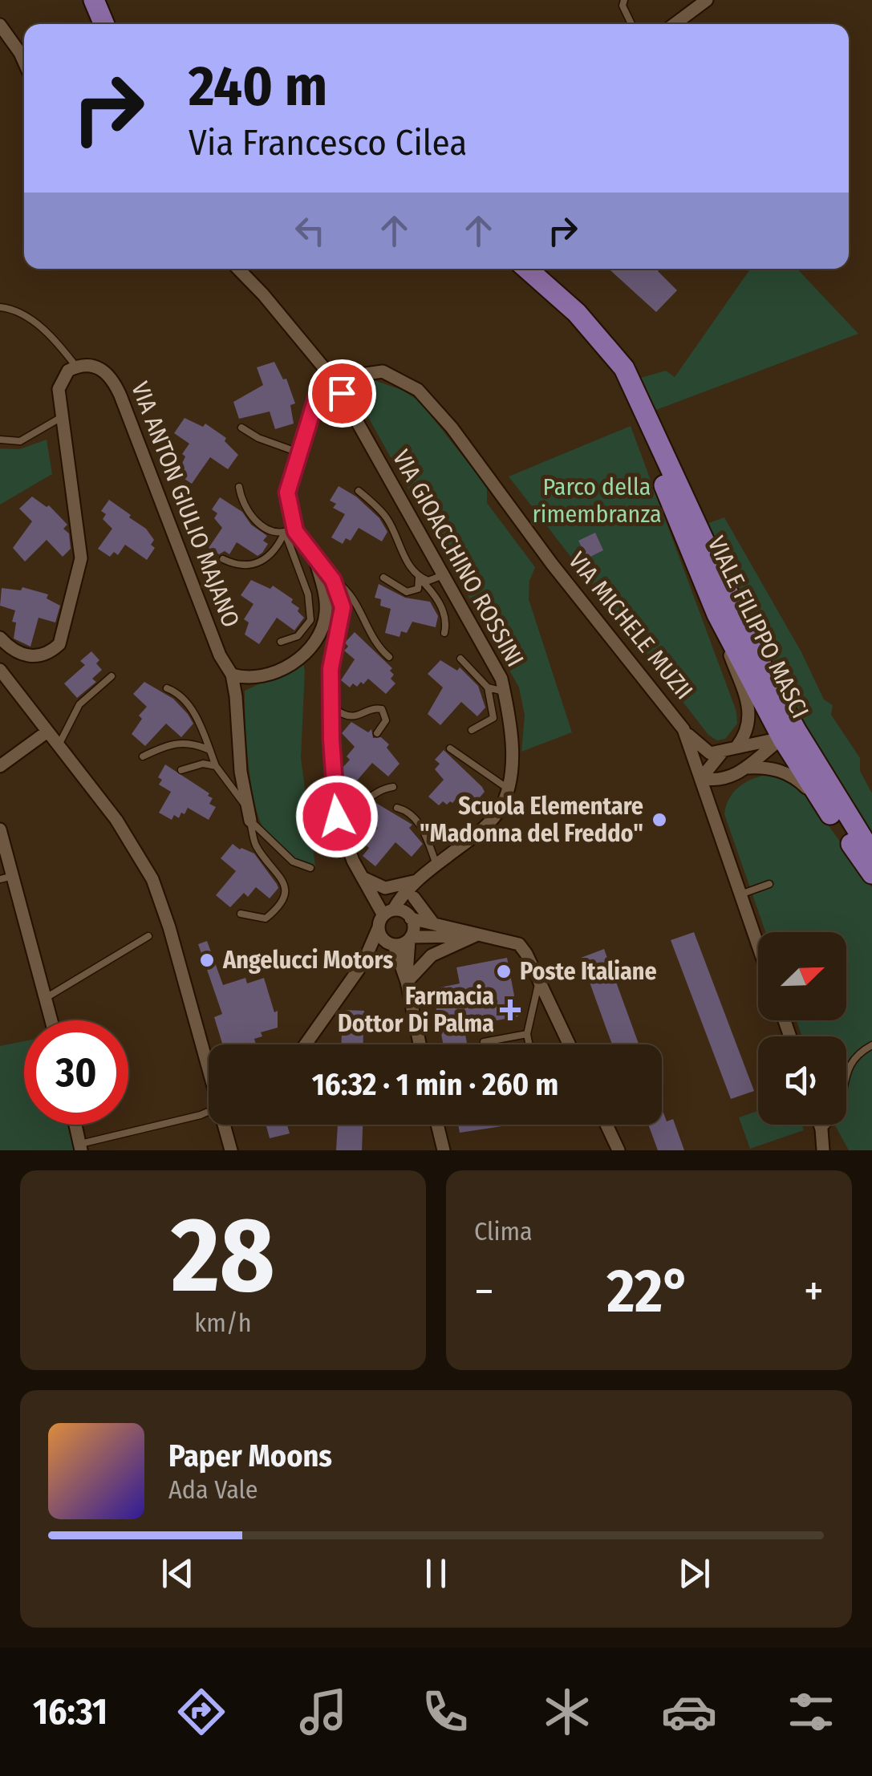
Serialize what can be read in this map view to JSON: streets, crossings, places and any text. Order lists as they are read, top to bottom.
{
  "streets": {
    "main road": ["VIALE FILIPPO MASCI"],
    "street": ["VIA ANTON GIULIO MAJANO", "VIA GIOACCHINO ROSSINI", "VIA MICHELE MUZII"]
  },
  "crossings": [
    ["VIA GIOACCHINO ROSSINI", "VIA MICHELE MUZII"]
  ],
  "parks": ["Parco della rimembranza"],
  "places": {
    "other": ["Scuola Elementare \"Madonna del Freddo\"", "Angelucci Motors", "Poste Italiane"],
    "health": ["Farmacia Dottor Di Palma"]
  },
  "north": "top right",
  "page": {
    "turn": ["240 m", "Via Francesco Cilea"],
    "limit": "30",
    "trip": "16:32 · 1 min · 260 m",
    "tile": [
      ["28", "km/h"],
      "Clima"
    ],
    "heat": ["−", "22°", "+"],
    "song": ["Paper Moons", "Ada Vale"],
    "tabs": "16:31"
  }
}
